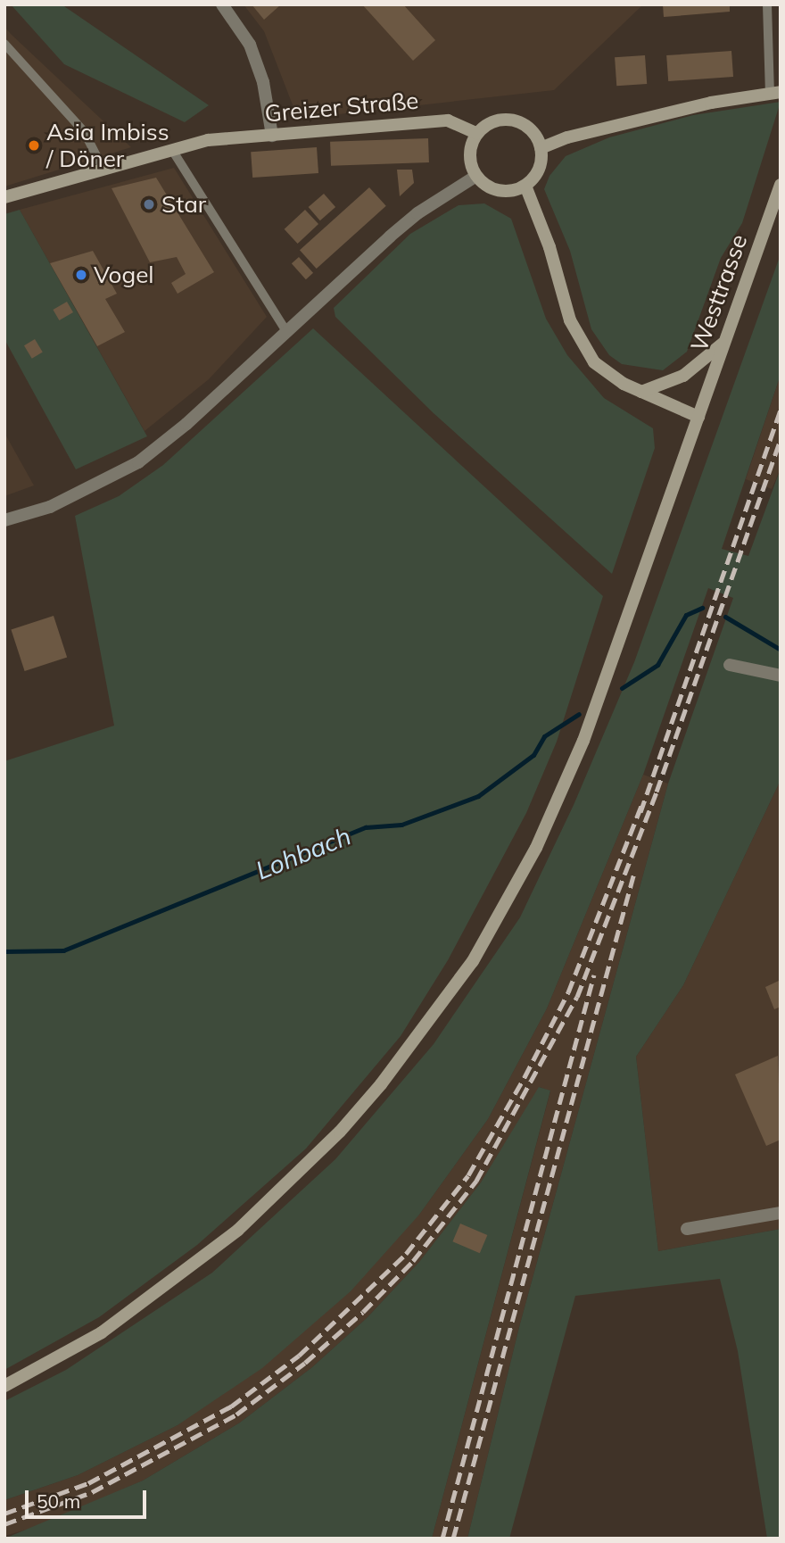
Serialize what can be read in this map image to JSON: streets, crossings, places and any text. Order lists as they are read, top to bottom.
{
  "streets": {
    "main road": ["Greizer Straße", "Westtrasse"]
  },
  "water": ["Lohbach"],
  "places": ["Asia Imbiss / Döner", "Star", "Vogel"],
  "scale_bar": "50 m"
}
